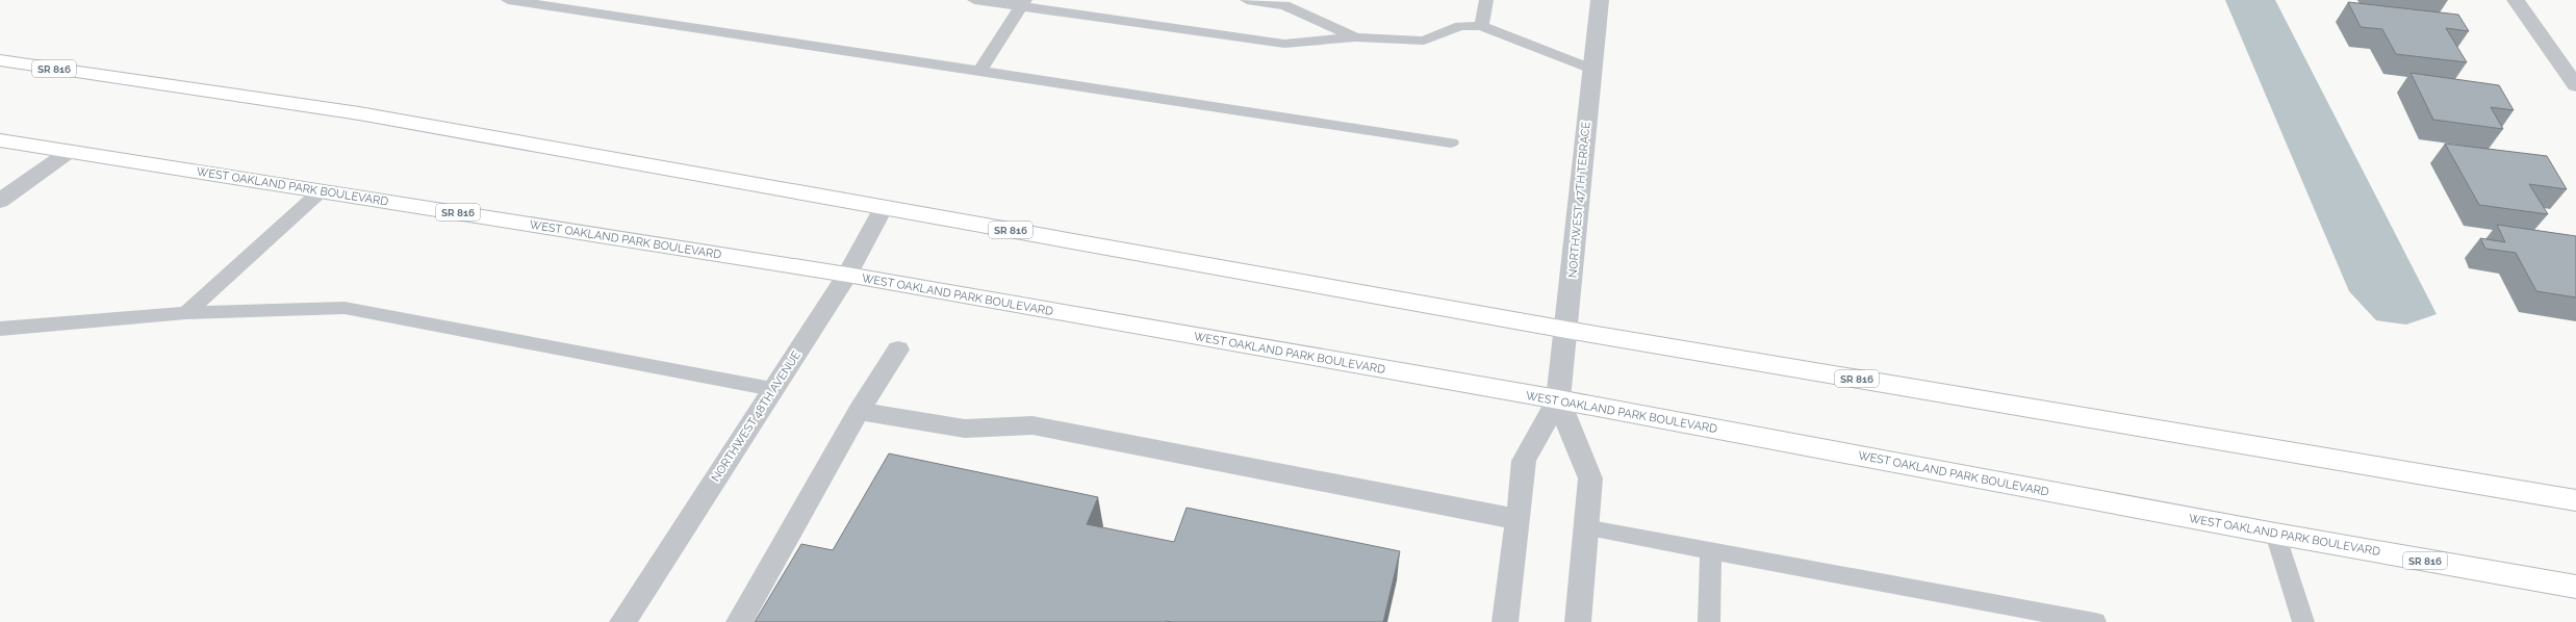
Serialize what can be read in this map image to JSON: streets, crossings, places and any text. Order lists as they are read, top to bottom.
{
  "streets": {
    "main road": ["SR 816", "WEST OAKLAND PARK BOULEVARD"],
    "street": ["NORTHWEST 47TH TERRACE", "NORTHWEST 48TH AVENUE"]
  },
  "crossings": [
    ["SR 816", "NORTHWEST 47TH TERRACE"],
    ["SR 816", "NORTHWEST 48TH AVENUE"],
    ["WEST OAKLAND PARK BOULEVARD", "NORTHWEST 47TH TERRACE"],
    ["WEST OAKLAND PARK BOULEVARD", "NORTHWEST 48TH AVENUE"]
  ]
}
